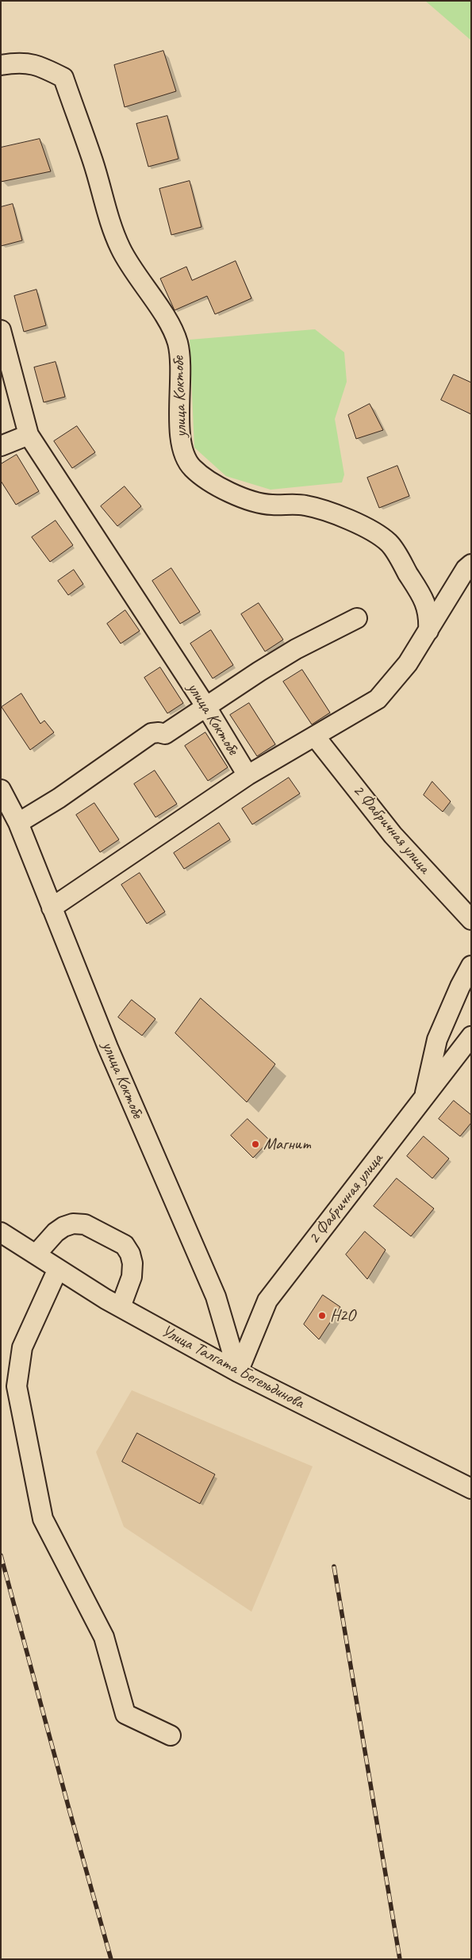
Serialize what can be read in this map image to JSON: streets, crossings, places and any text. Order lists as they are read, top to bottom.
{
  "streets": {
    "street": ["улица Коктобе", "2 Фабричная улица", "Улица Талгата Бегельдинова"]
  },
  "crossings": [
    ["улица Коктобе", "2 Фабричная улица"],
    ["улица Коктобе", "Улица Талгата Бегельдинова"],
    ["2 Фабричная улица", "Улица Талгата Бегельдинова"]
  ],
  "places": ["Магнит", "H2O"]
}
